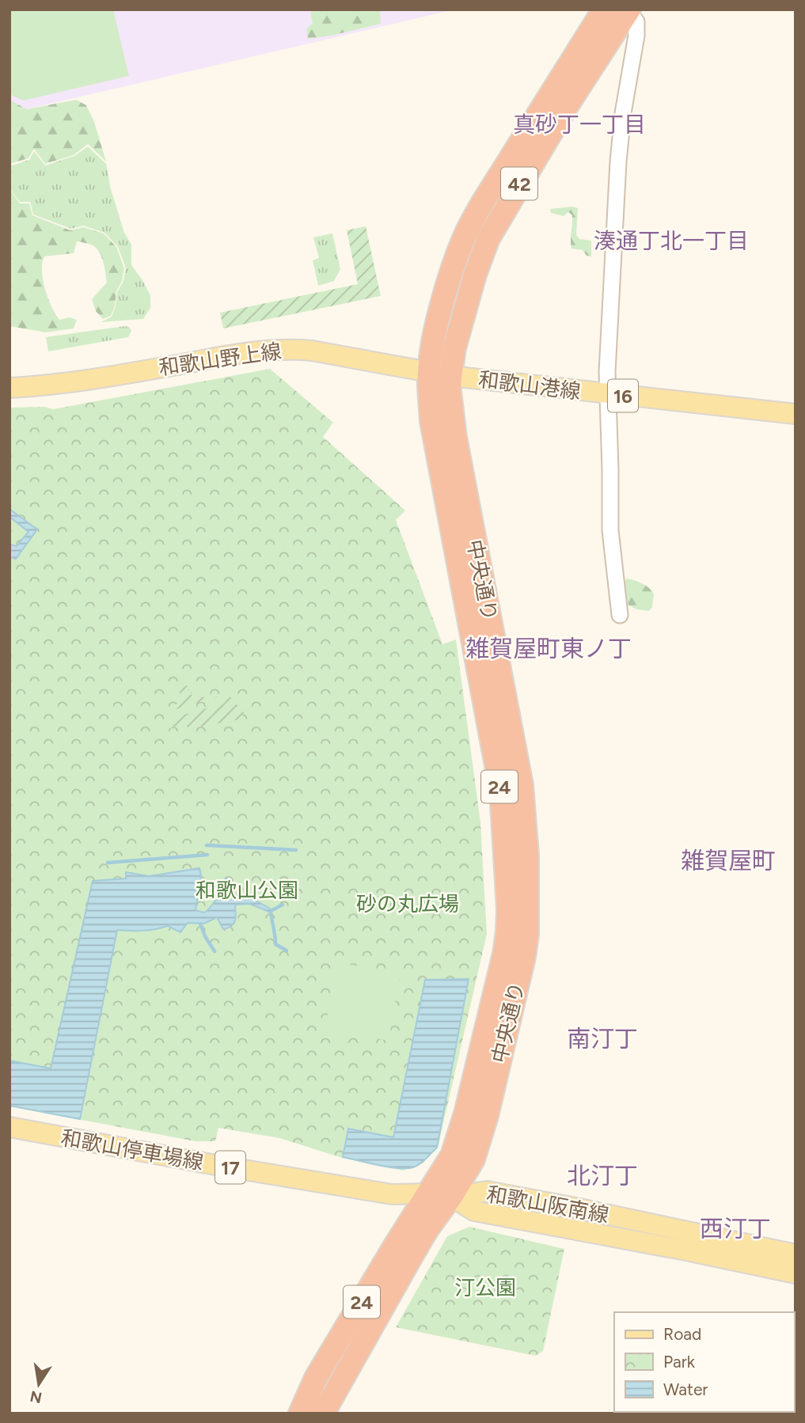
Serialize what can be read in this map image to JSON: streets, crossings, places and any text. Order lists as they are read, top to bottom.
{
  "streets": {
    "highway": ["42", "中央通り", "24"],
    "main road": [
      "和歌山野上線",
      "和歌山港線",
      "16",
      "和歌山停車場線",
      "17",
      "和歌山阪南線"
    ]
  },
  "crossings": [
    ["和歌山野上線", "和歌山港線"],
    ["和歌山野上線", "中央通り"],
    ["和歌山港線", "中央通り"],
    ["中央通り", "和歌山停車場線"],
    ["中央通り", "和歌山阪南線"],
    ["和歌山停車場線", "和歌山阪南線"]
  ],
  "districts": [
    "真砂丁一丁目",
    "湊通丁北一丁目",
    "雑賀屋町東ノ丁",
    "雑賀屋町",
    "南汀丁",
    "北汀丁",
    "西汀丁"
  ],
  "parks": ["和歌山公園", "砂の丸広場", "汀公園"],
  "legend": ["Road", "Park", "Water"],
  "north": "bottom"
}
